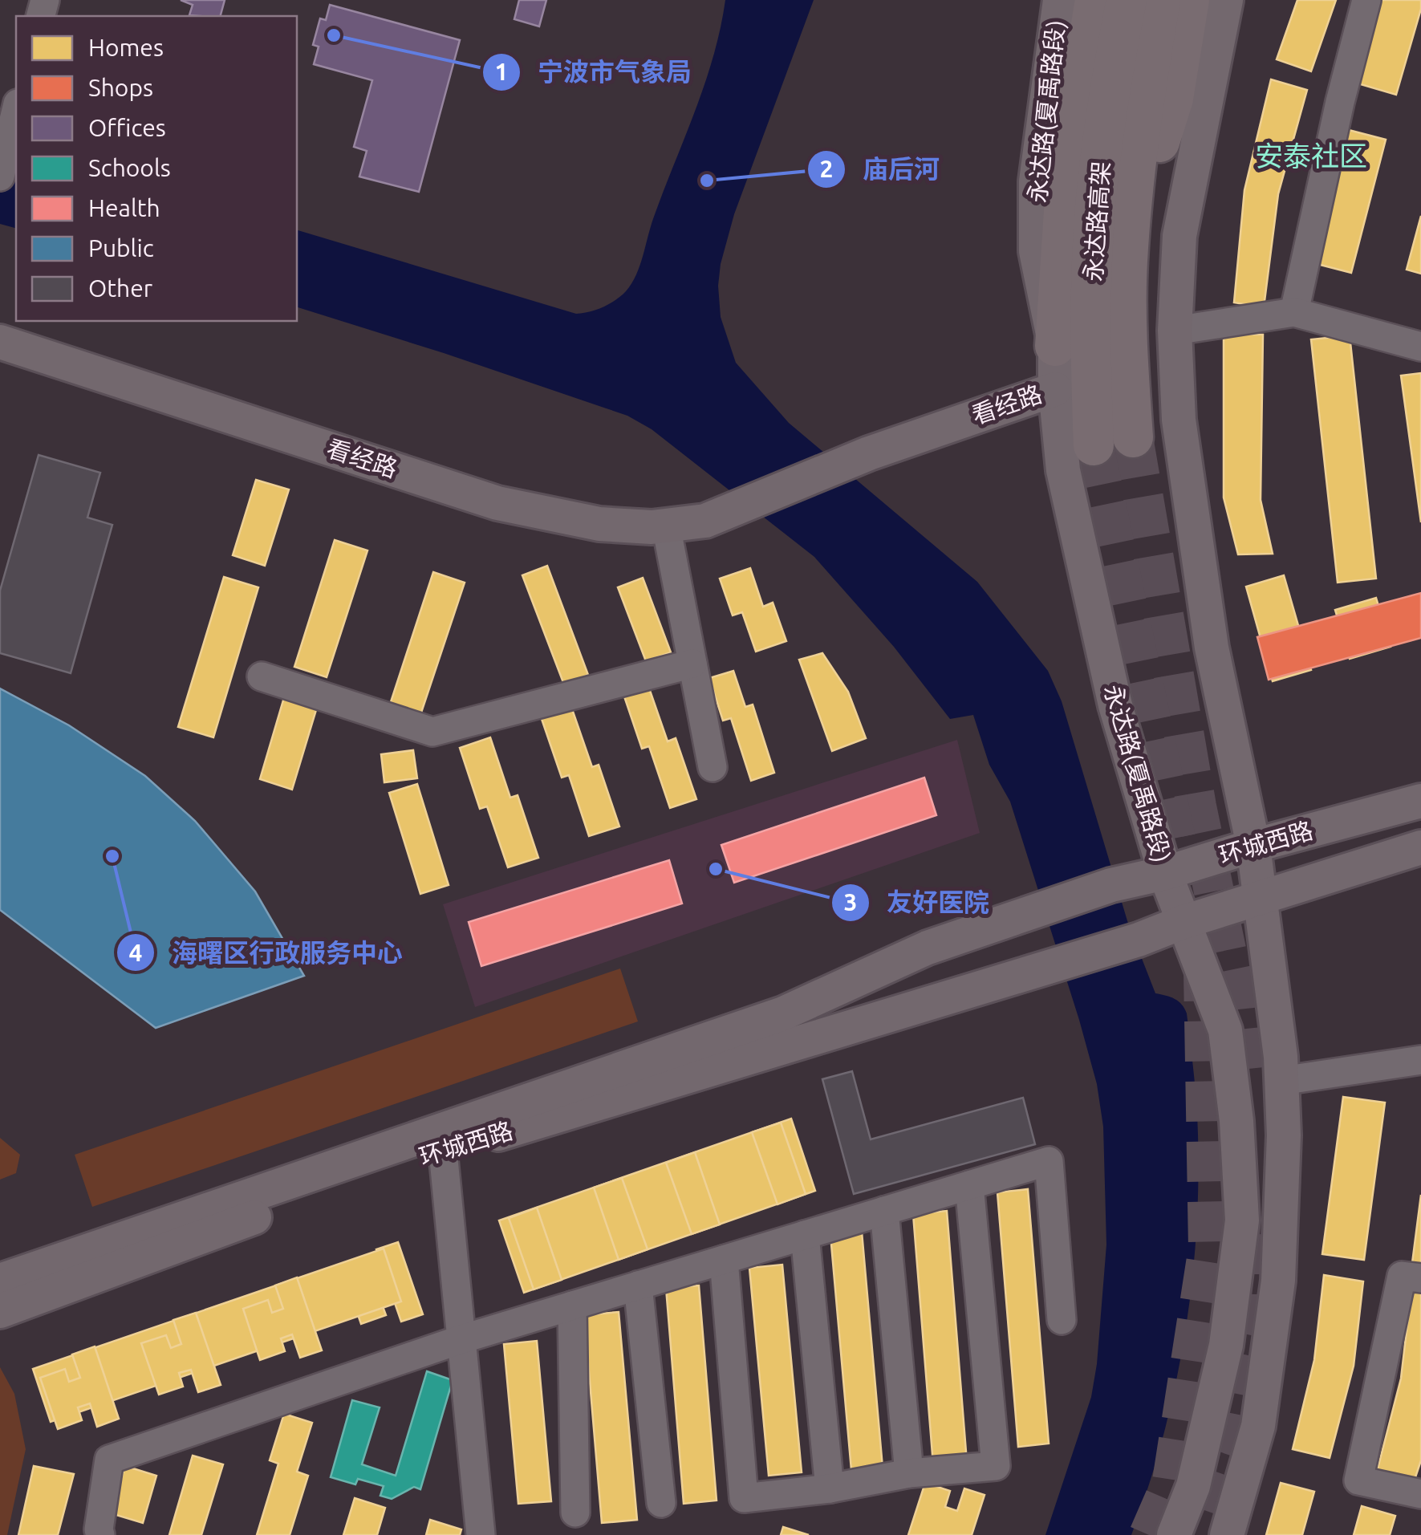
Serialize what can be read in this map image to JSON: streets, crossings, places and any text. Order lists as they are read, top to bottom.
{
  "streets": {
    "highway": ["永达路高架"],
    "main road": ["永达路(夏禹路段)", "看经路", "环城西路"]
  },
  "crossings": [
    ["永达路(夏禹路段)", "看经路"],
    ["永达路(夏禹路段)", "环城西路"]
  ],
  "districts": ["安泰社区"],
  "places": [
    "宁波市气象局",
    "庙后河",
    "海曙区行政服务中心",
    "友好医院"
  ],
  "legend": [
    "Homes",
    "Shops",
    "Offices",
    "Schools",
    "Health",
    "Public",
    "Other"
  ]
}
